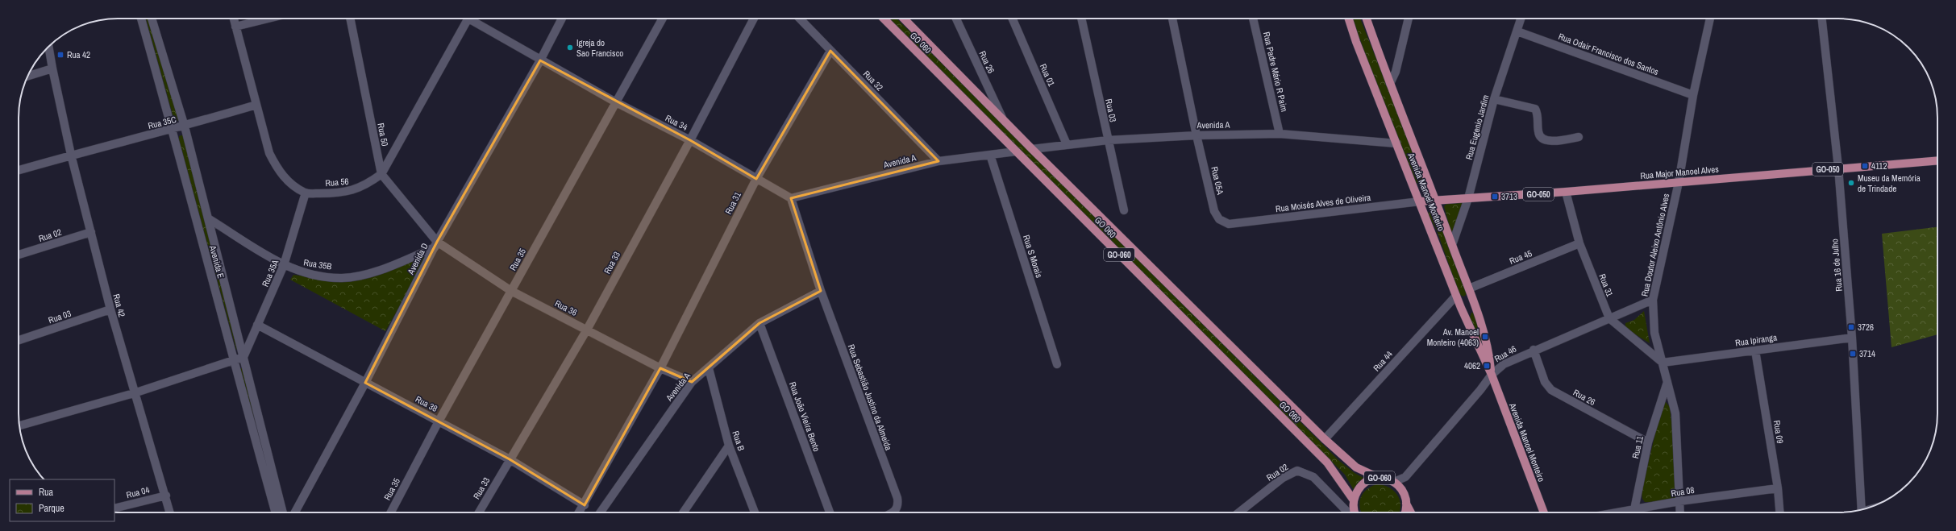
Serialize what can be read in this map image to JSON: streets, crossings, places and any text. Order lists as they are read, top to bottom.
{
  "streets": {
    "main road": [
      "GO 060",
      "GO-050",
      "Rua Major Manoel Alves",
      "Avenida Manoel Monteiro",
      "GO-060"
    ],
    "street": [
      "Rua Odair Francisco dos Santos",
      "Rua 26",
      "Rua Padre Mário R Paim",
      "Rua 01",
      "Rua 32",
      "Rua 03",
      "Rua 35C",
      "Rua 34",
      "Avenida A",
      "Rua Eugenio Jardim",
      "Rua 50",
      "Rua 05A",
      "Rua 56",
      "Rua 31",
      "Rua Moisés Alves de Oliveira",
      "Rua 02",
      "Rua Doutor Aleixo Antônio Alves",
      "Rua S Morais",
      "Rua 45",
      "Avenida D",
      "Rua 35",
      "Avenida E",
      "Rua 33",
      "Rua 35B",
      "Rua 16 de Julho",
      "Rua 35A",
      "Rua 42",
      "Rua 36",
      "Rua Ipiranga",
      "Rua 46",
      "Rua 44",
      "Rua Sebastião Justino da Almeida",
      "Rua 38",
      "Rua João Vieira Bento",
      "Rua 09",
      "Rua B",
      "Rua 11",
      "Rua 08",
      "Rua 04"
    ]
  },
  "crossings": [
    ["GO 060", "Rua 26"],
    ["GO 060", "Avenida A"],
    ["GO 060", "Rua 02"],
    ["GO 060", "GO-060"],
    ["GO 060", "Rua 44"],
    ["Rua Odair Francisco dos Santos", "Rua Eugenio Jardim"],
    ["Rua Odair Francisco dos Santos", "Rua Doutor Aleixo Antônio Alves"],
    ["Rua 26", "Rua 46"],
    ["Rua 26", "Rua 11"],
    ["Rua Padre Mário R Paim", "Avenida A"],
    ["Rua 01", "Avenida A"],
    ["Rua 32", "Avenida A"],
    ["Rua 32", "Rua 31"],
    ["Rua 03", "Avenida A"],
    ["Rua 03", "Rua 42"],
    ["Rua 35C", "Avenida E"],
    ["Rua 35C", "Rua 42"],
    ["Rua 34", "Avenida A"],
    ["Rua 34", "Rua 31"],
    ["Rua 34", "Avenida D"],
    ["Rua 34", "Rua 35"],
    ["Rua 34", "Rua 33"],
    ["Avenida A", "Rua 05A"],
    ["Avenida A", "Avenida Manoel Monteiro"],
    ["Avenida A", "Rua S Morais"],
    ["Avenida A", "Rua 36"],
    ["Avenida A", "Rua Sebastião Justino da Almeida"],
    ["Avenida A", "Rua João Vieira Bento"],
    ["Avenida A", "Rua B"],
    ["Rua Eugenio Jardim", "Rua Major Manoel Alves"],
    ["Rua Eugenio Jardim", "Avenida Manoel Monteiro"],
    ["Rua 50", "Rua 56"],
    ["Rua 50", "Avenida D"],
    ["Rua 50", "Rua 35B"],
    ["Rua 50", "Rua 36"],
    ["Rua Major Manoel Alves", "Avenida Manoel Monteiro"],
    ["Rua Major Manoel Alves", "Rua 31"],
    ["Rua Major Manoel Alves", "Rua Moisés Alves de Oliveira"],
    ["Rua Major Manoel Alves", "Rua Doutor Aleixo Antônio Alves"],
    ["Rua Major Manoel Alves", "Rua 16 de Julho"],
    ["Rua 05A", "Rua Moisés Alves de Oliveira"],
    ["Rua 56", "Rua 35A"],
    ["Avenida Manoel Monteiro", "Rua Moisés Alves de Oliveira"],
    ["Avenida Manoel Monteiro", "Rua 45"],
    ["Avenida Manoel Monteiro", "Rua 46"],
    ["Avenida Manoel Monteiro", "Rua 44"],
    ["Rua 31", "Rua Doutor Aleixo Antônio Alves"],
    ["Rua 31", "Rua 45"],
    ["Rua 31", "Rua 36"],
    ["Rua 31", "Rua Ipiranga"],
    ["Rua 31", "Rua 46"],
    ["Rua 02", "GO-060"],
    ["Rua 02", "Rua 42"],
    ["Rua Doutor Aleixo Antônio Alves", "Rua Ipiranga"],
    ["Rua Doutor Aleixo Antônio Alves", "Rua 46"],
    ["Rua Doutor Aleixo Antônio Alves", "Rua 11"],
    ["Rua Doutor Aleixo Antônio Alves", "Rua 08"],
    ["GO-060", "Rua 46"],
    ["Avenida D", "Rua 35B"],
    ["Avenida D", "Rua 36"],
    ["Avenida D", "Rua 38"],
    ["Rua 35", "Rua 36"],
    ["Rua 35", "Rua 38"],
    ["Avenida E", "Rua 35B"],
    ["Avenida E", "Rua 35A"],
    ["Rua 33", "Rua 36"],
    ["Rua 33", "Rua 38"],
    ["Rua 35B", "Rua 35A"],
    ["Rua 35B", "Rua 36"],
    ["Rua 16 de Julho", "Rua Ipiranga"],
    ["Rua 35A", "Rua 38"],
    ["Rua 42", "Rua 04"],
    ["Rua Ipiranga", "Rua 09"],
    ["Rua 09", "Rua 08"]
  ],
  "places": {
    "other": ["Igreja do Sao Francisco", "Museu da Memória de Trindade"],
    "transit": [
      "Rua 42",
      "4112",
      "3713",
      "3726",
      "Av. Manoel Monteiro (4063)",
      "3714",
      "4062"
    ]
  },
  "legend": ["Rua", "Parque"]
}
